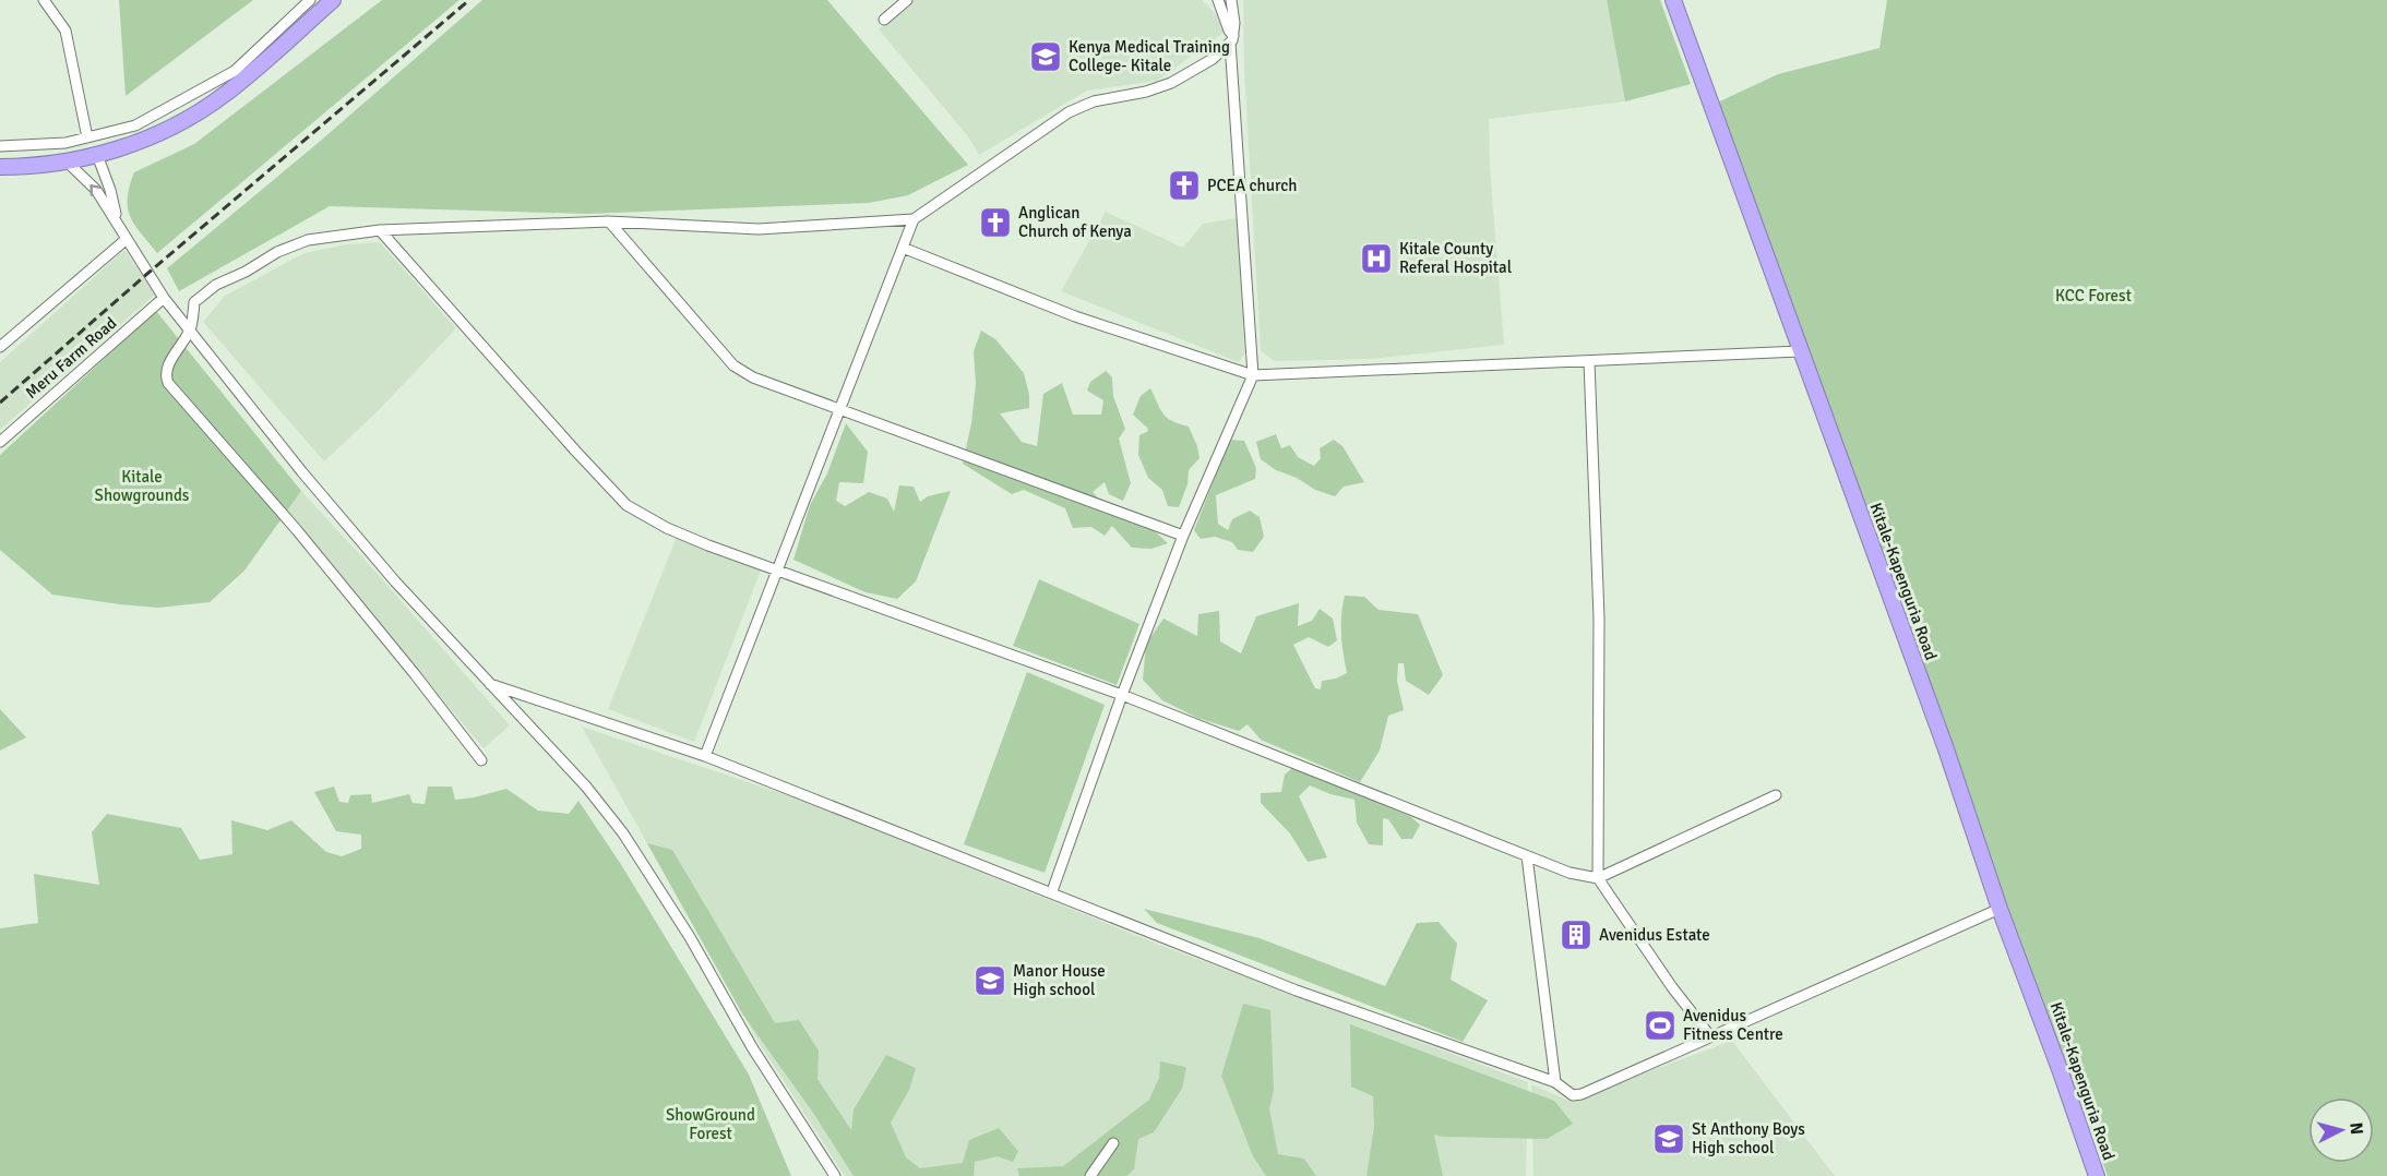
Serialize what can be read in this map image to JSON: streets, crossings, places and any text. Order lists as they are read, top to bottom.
{
  "streets": {
    "highway": ["Kitale-Kapenguria Road"],
    "street": ["Meru Farm Road"]
  },
  "parks": ["KCC Forest", "Kitale Showgrounds", "ShowGround Forest"],
  "places": {
    "school or university": ["Kenya Medical Training College- Kitale", "Manor House High school", "St Anthony Boys High school"],
    "church": ["PCEA church", "Anglican Church of Kenya"],
    "hospital": ["Kitale County Referal Hospital"],
    "building": ["Avenidus Estate"],
    "sports": ["Avenidus Fitness Centre"]
  },
  "north": "right"
}
